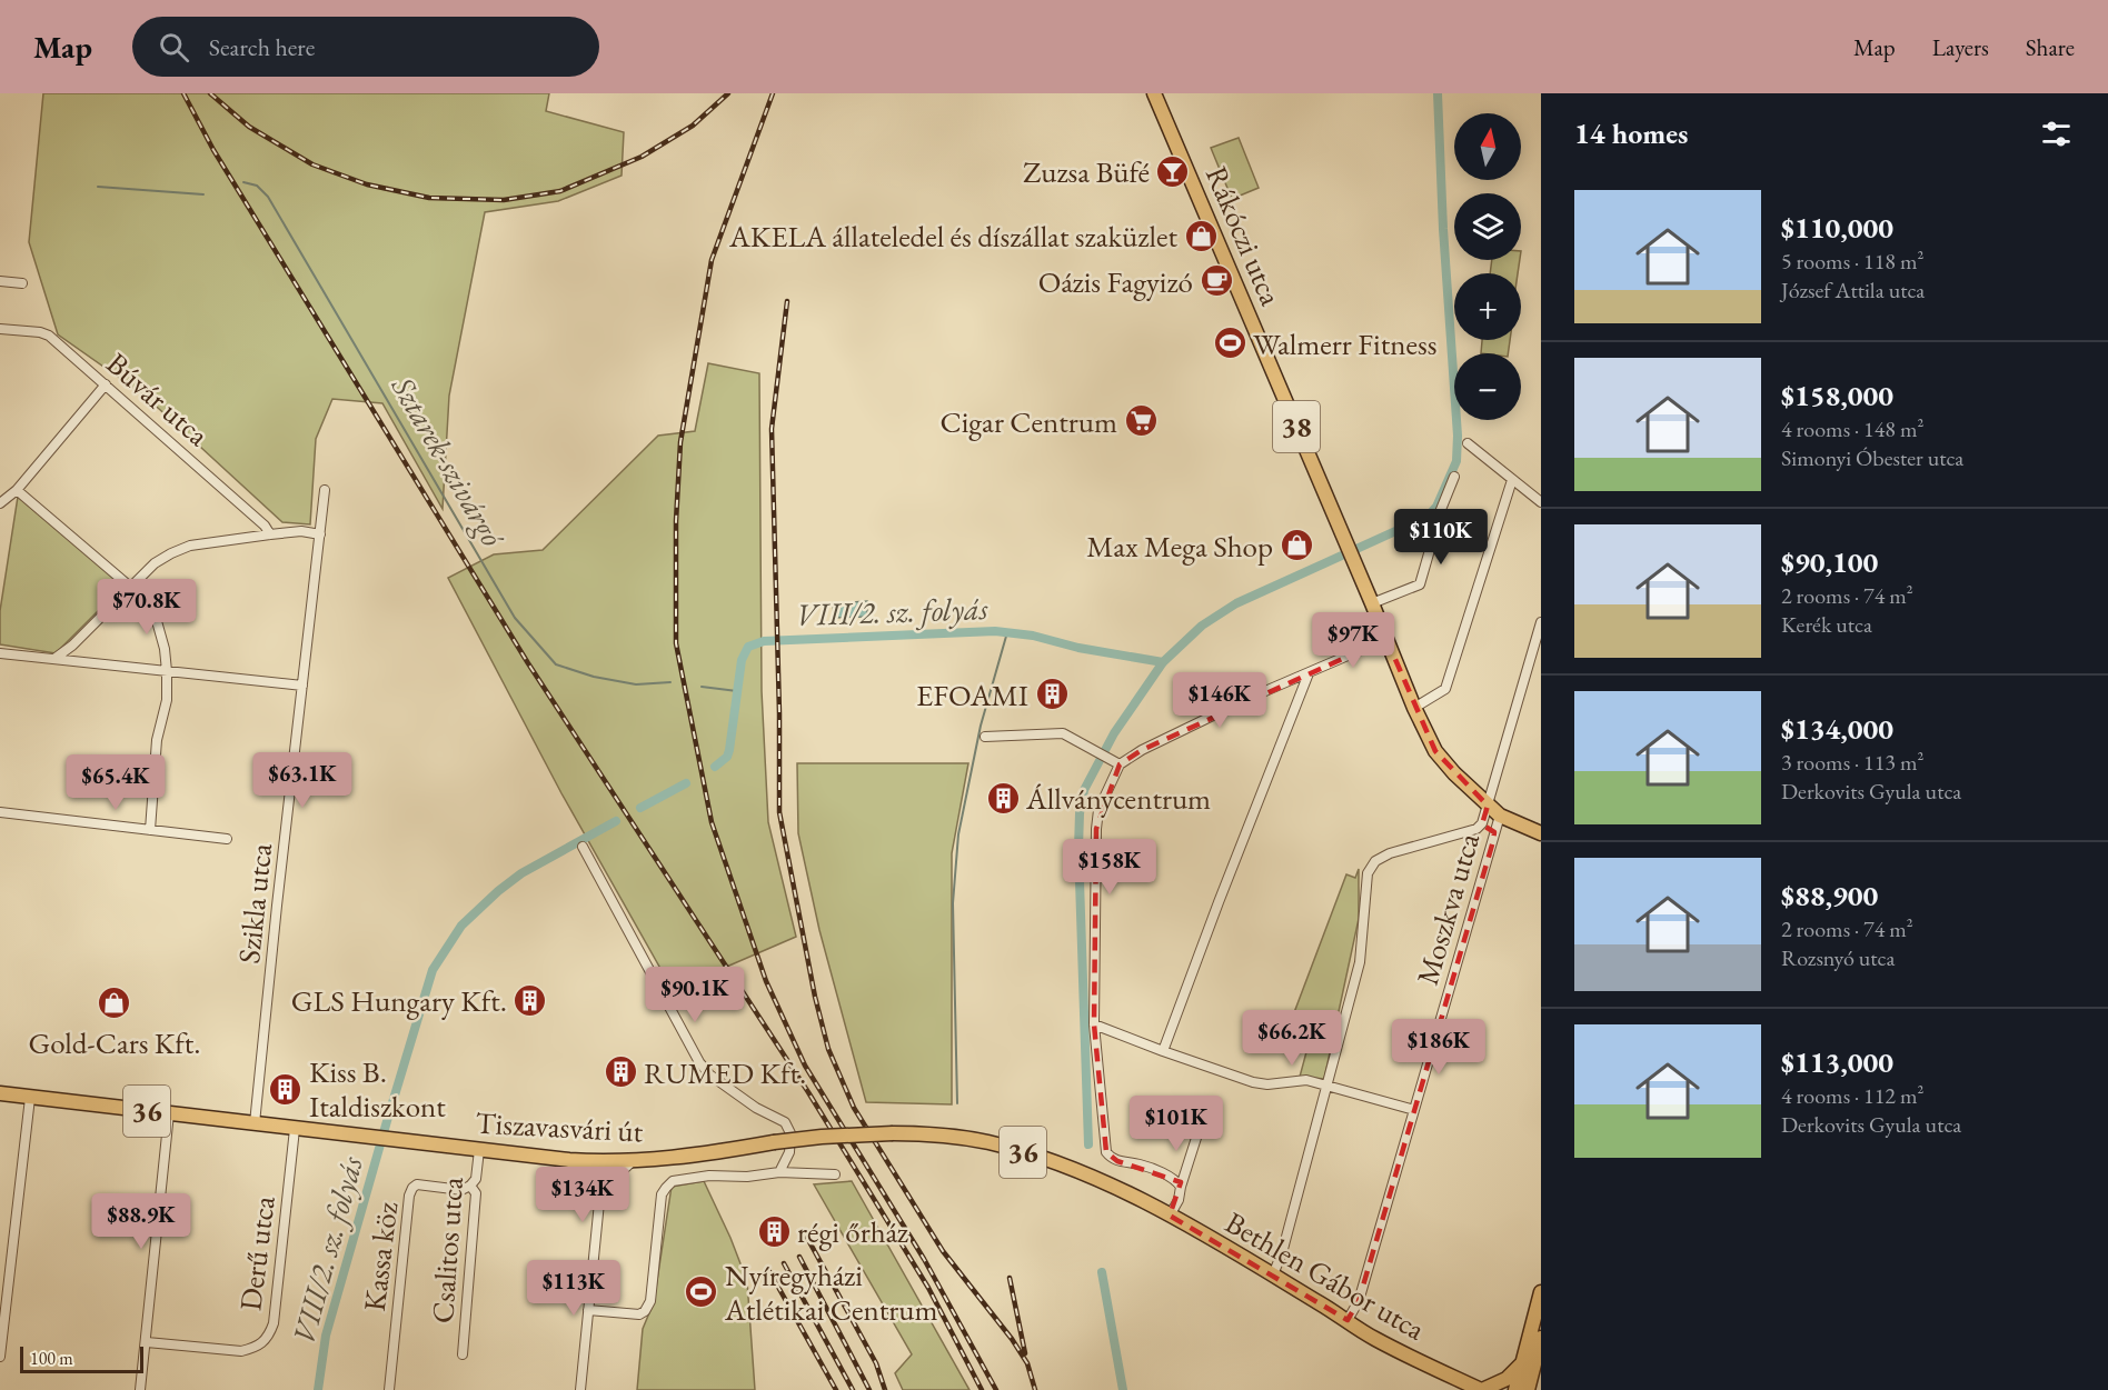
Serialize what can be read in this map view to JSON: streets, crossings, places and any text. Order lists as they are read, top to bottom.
{
  "streets": {
    "main road": [
      "Rákóczi utca",
      "38",
      "36",
      "Tiszavasvári út",
      "Bethlen Gábor utca"
    ],
    "street": [
      "Búvár utca",
      "Szikla utca",
      "Moszkva utca",
      "Csalitos utca",
      "Derű utca",
      "Kassa köz"
    ]
  },
  "crossings": [
    ["Rákóczi utca", "Moszkva utca"],
    ["Szikla utca", "Tiszavasvári út"],
    ["Moszkva utca", "Bethlen Gábor utca"],
    ["36", "Bethlen Gábor utca"],
    ["Tiszavasvári út", "Csalitos utca"],
    ["Tiszavasvári út", "Derű utca"],
    ["Tiszavasvári út", "Bethlen Gábor utca"],
    ["Csalitos utca", "Kassa köz"]
  ],
  "water": ["Sztarek-szivárgó", "VIII/2. sz. folyás"],
  "places": {
    "bar": ["Zuzsa Büfé"],
    "shop": ["AKELA állateledel és díszállat szaküzlet", "Max Mega Shop", "Gold-Cars Kft."],
    "cafe": ["Oázis Fagyizó"],
    "sports": ["Walmerr Fitness", "Nyíregyházi Atlétikai Centrum"],
    "supermarket": ["Cigar Centrum"],
    "building": [
      "EFOAMI",
      "Állványcentrum",
      "GLS Hungary Kft.",
      "RUMED Kft.",
      "Kiss B. Italdiszkont",
      "régi őrház"
    ]
  },
  "scale_bar": "100 m",
  "north": "top",
  "page": {
    "header": "Map",
    "search": "Search here",
    "nav": ["Map", "Layers", "Share"],
    "heading": "14 homes",
    "map_buttons": ["+", "−"],
    "list": [
      {
        "name": "$110,000",
        "note": "5 rooms · 118 m² · József Attila utca"
      },
      {
        "name": "$158,000",
        "note": "4 rooms · 148 m² · Simonyi Óbester utca"
      },
      {
        "name": "$90,100",
        "note": "2 rooms · 74 m² · Kerék utca"
      },
      {
        "name": "$134,000",
        "note": "3 rooms · 113 m² · Derkovits Gyula utca"
      },
      {
        "name": "$88,900",
        "note": "2 rooms · 74 m² · Rozsnyó utca"
      },
      {
        "name": "$113,000",
        "note": "4 rooms · 112 m² · Derkovits Gyula utca"
      }
    ],
    "price": [
      "$110K",
      "$70.8K",
      "$97K",
      "$146K",
      "$63.1K",
      "$65.4K",
      "$158K",
      "$90.1K",
      "$66.2K",
      "$186K",
      "$101K",
      "$134K",
      "$88.9K",
      "$113K"
    ],
    "scale": "100 m"
  }
}
